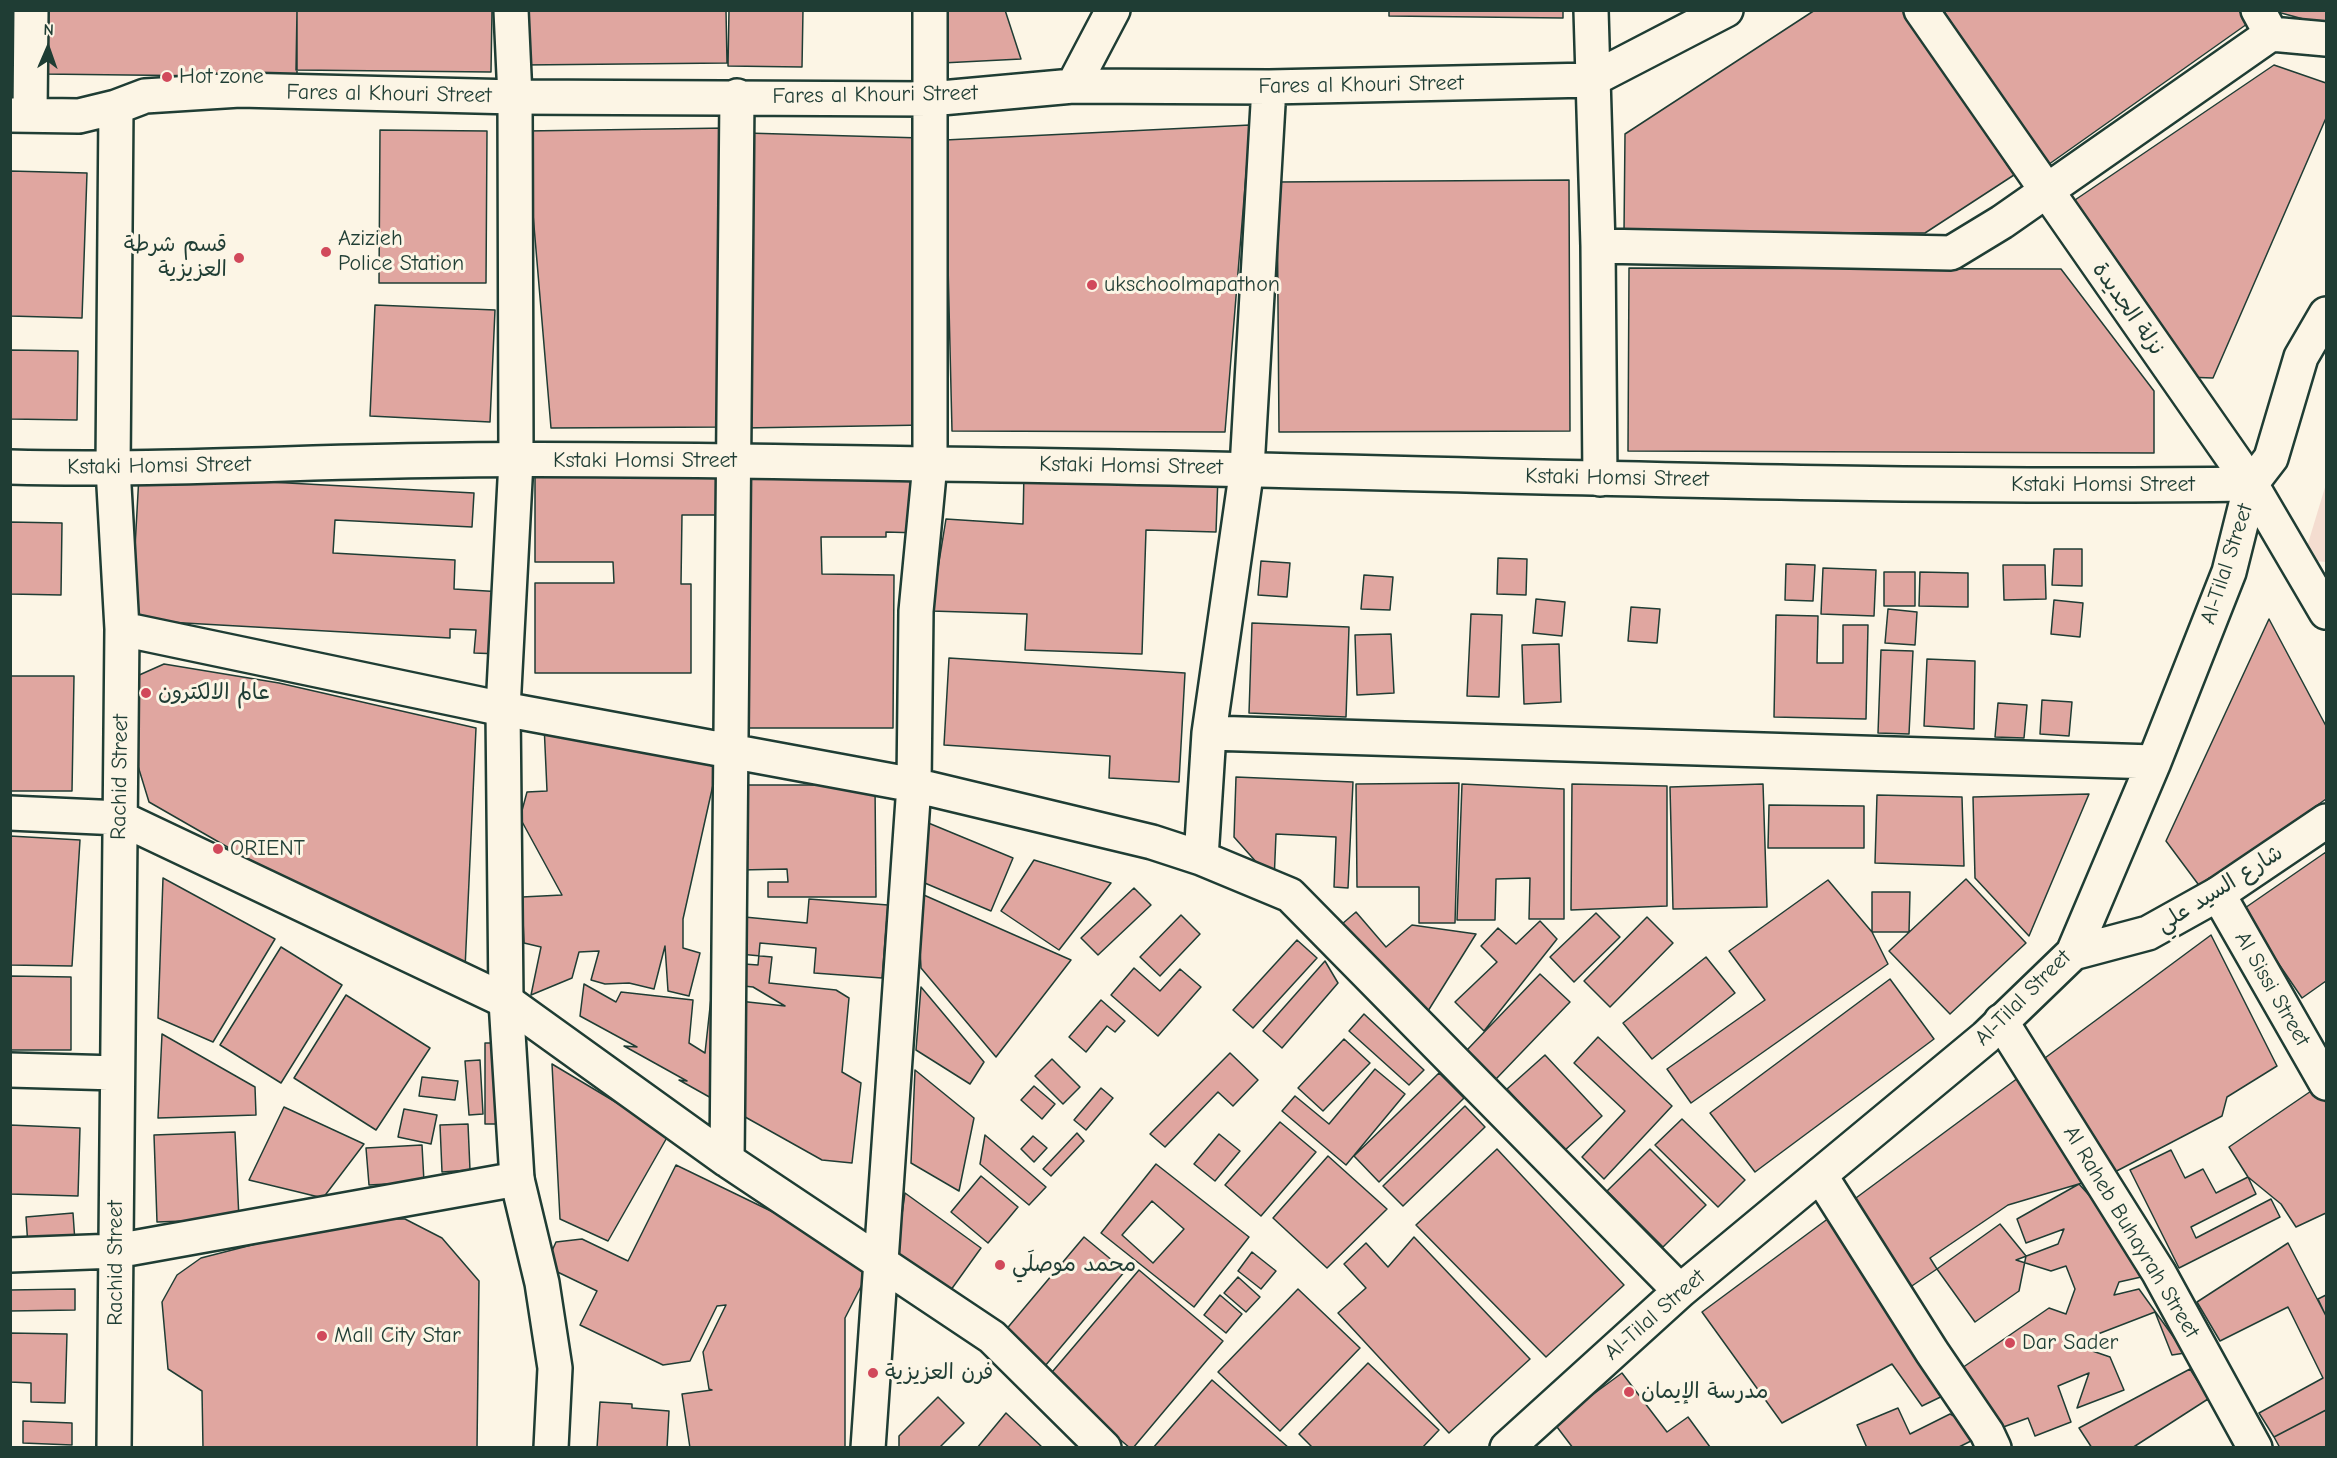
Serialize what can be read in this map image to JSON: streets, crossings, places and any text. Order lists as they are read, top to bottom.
{
  "streets": {
    "street": [
      "Fares al Khouri Street",
      "نزلة الجديدة",
      "Kstaki Homsi Street",
      "Al-Tilal Street",
      "Rachid Street",
      "شارع السيد علي",
      "Al Sissi Street",
      "Al Raheb Buhayrah Street"
    ]
  },
  "crossings": [
    ["Fares al Khouri Street", "Rachid Street"],
    ["نزلة الجديدة", "Kstaki Homsi Street"],
    ["نزلة الجديدة", "Al-Tilal Street"],
    ["Kstaki Homsi Street", "Al-Tilal Street"],
    ["Kstaki Homsi Street", "Rachid Street"],
    ["Al-Tilal Street", "شارع السيد علي"],
    ["Al-Tilal Street", "Al Raheb Buhayrah Street"],
    ["شارع السيد علي", "Al Sissi Street"]
  ],
  "places": [
    "Hot zone",
    "Azizieh Police Station",
    "قسم شرطة العزيزية",
    "ukschoolmapathon",
    "عالم الالكترون",
    "ORIENT",
    "محمد موصلَي",
    "Mall City Star",
    "Dar Sader",
    "فرن العزيزية",
    "مدرسة الإيمان"
  ],
  "north": "top"
}
